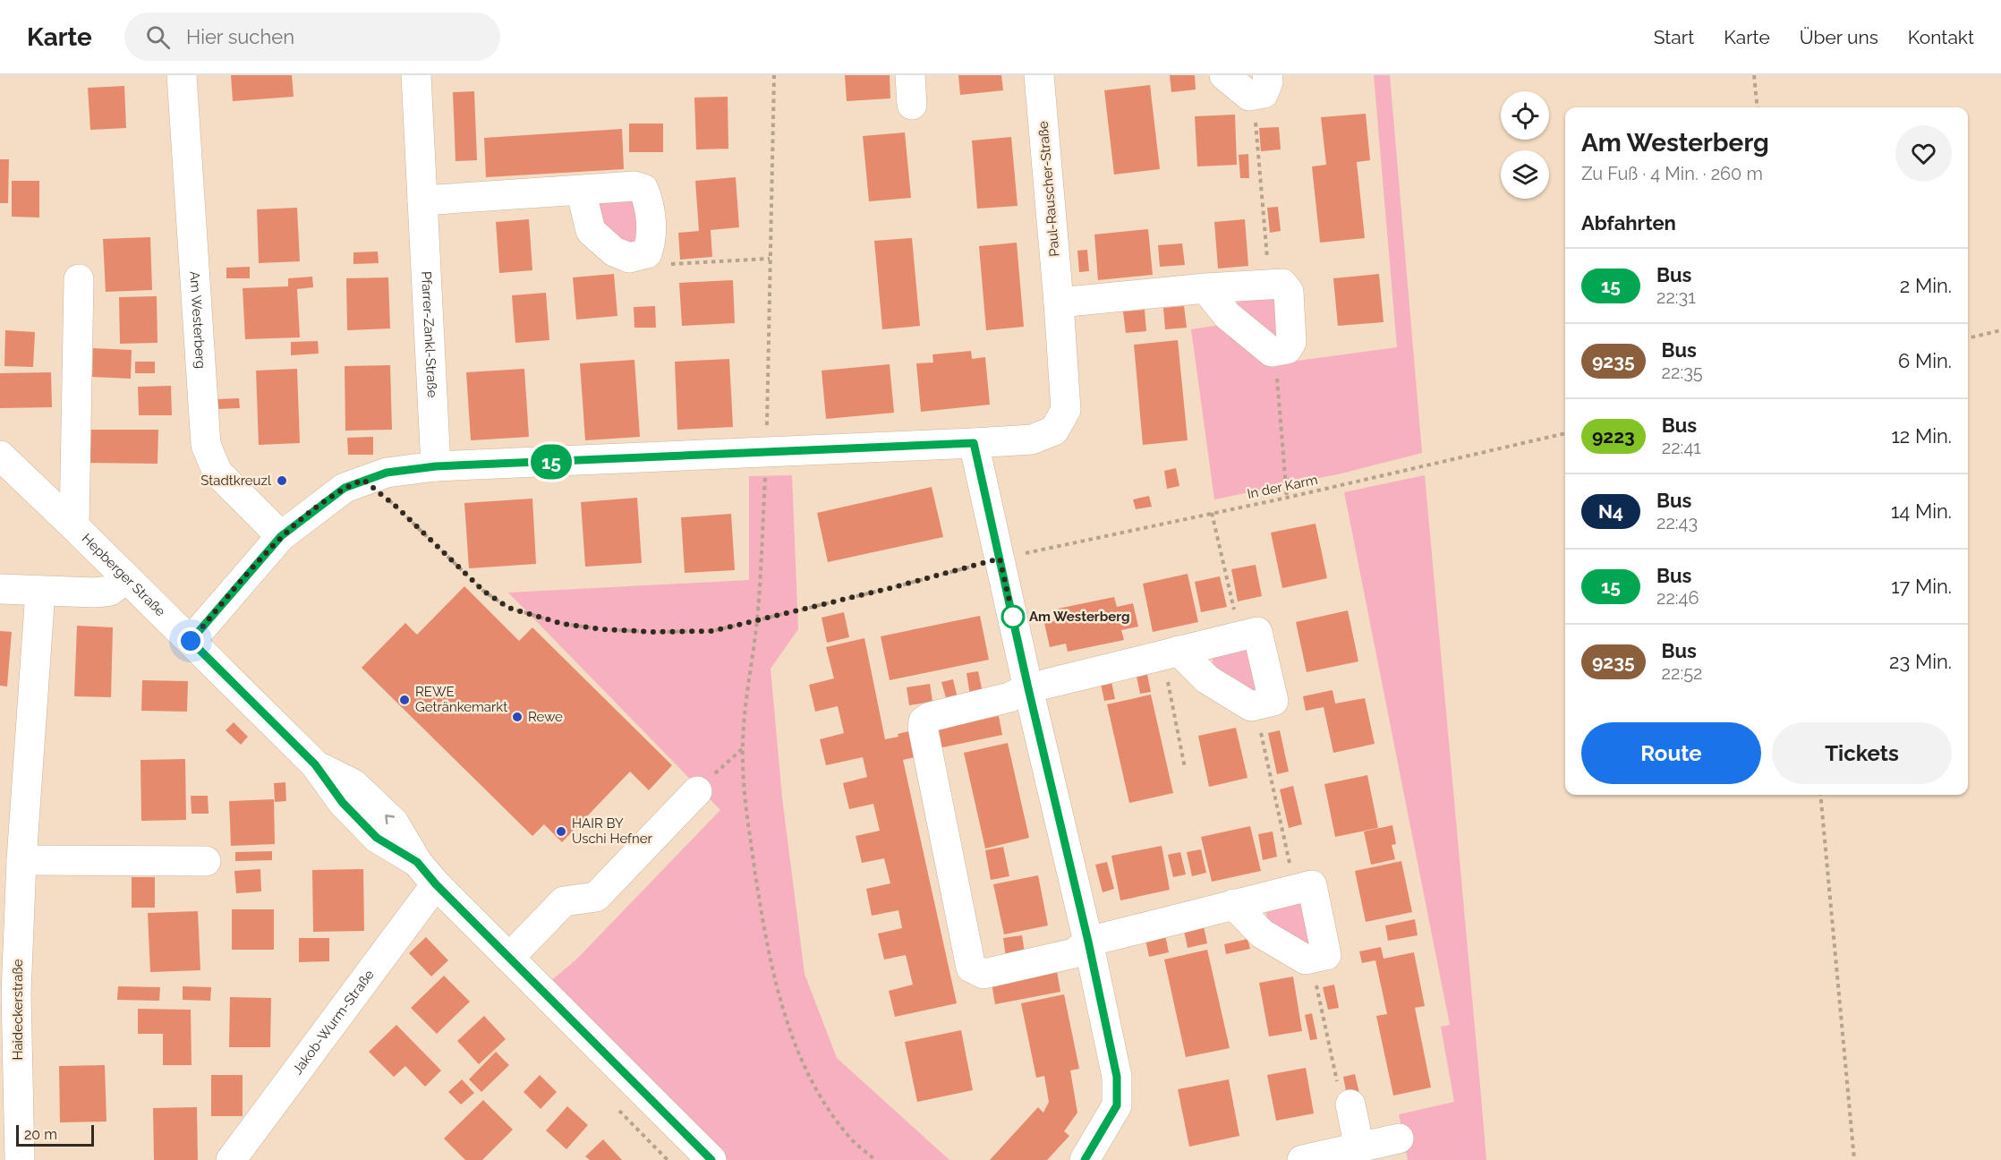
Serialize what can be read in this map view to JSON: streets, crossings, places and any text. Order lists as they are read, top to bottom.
{
  "streets": {
    "street": [
      "Paul-Rauscher-Straße",
      "Am Westerberg",
      "Pfarrer-Zankl-Straße",
      "Hepberger Straße",
      "Haideckerstraße",
      "Jakob-Wurm-Straße"
    ],
    "path": ["In der Karm"]
  },
  "crossings": [
    ["Hepberger Straße", "Jakob-Wurm-Straße"]
  ],
  "places": [
    "Stadtkreuzl",
    "Am Westerberg",
    "REWE Getränkemarkt",
    "Rewe",
    "HAIR BY Uschi Hefner"
  ],
  "lines": ["bus line 15"],
  "scale_bar": "20 m",
  "page": {
    "header": "Karte",
    "search": "Hier suchen",
    "nav": [
      "Start",
      "Karte",
      "Über uns",
      "Kontakt"
    ],
    "on_map": "15",
    "heading": [
      ["Am Westerberg", "Zu Fuß · 4 Min. · 260 m"],
      "Abfahrten"
    ],
    "list": [
      {
        "mark": "15",
        "name": "Bus",
        "note": "22:31",
        "value": "2 Min."
      },
      {
        "mark": "9235",
        "name": "Bus",
        "note": "22:35",
        "value": "6 Min."
      },
      {
        "mark": "9223",
        "name": "Bus",
        "note": "22:41",
        "value": "12 Min."
      },
      {
        "mark": "N4",
        "name": "Bus",
        "note": "22:43",
        "value": "14 Min."
      },
      {
        "mark": "15",
        "name": "Bus",
        "note": "22:46",
        "value": "17 Min."
      },
      {
        "mark": "9235",
        "name": "Bus",
        "note": "22:52",
        "value": "23 Min."
      }
    ],
    "buttons": ["Route", "Tickets"],
    "scale": "20 m"
  }
}
